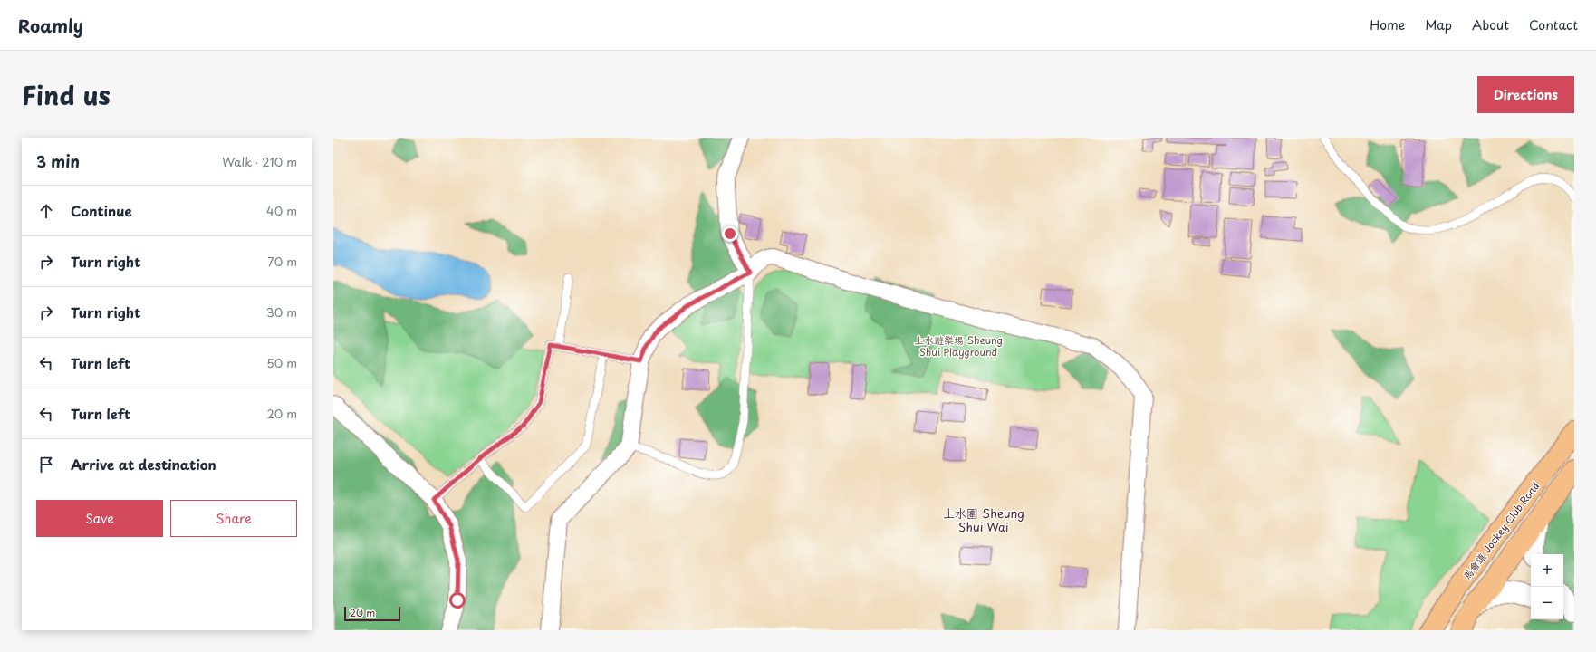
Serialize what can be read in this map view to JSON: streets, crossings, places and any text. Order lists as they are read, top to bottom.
{
  "streets": {
    "main road": ["馬會道 Jockey Club Road"]
  },
  "districts": ["上水圍 Sheung Shui Wai"],
  "parks": ["上水遊樂場 Sheung Shui Playground"],
  "scale_bar": "20 m",
  "page": {
    "header": "Roamly",
    "nav": [
      "Home",
      "Map",
      "About",
      "Contact"
    ],
    "title": "Find us",
    "buttons": [
      "Directions",
      ["Save", "Share"]
    ],
    "heading": ["3 min", "Walk · 210 m"],
    "list": [
      ["Continue", "40 m"],
      ["Turn right", "70 m"],
      ["Turn right", "30 m"],
      ["Turn left", "50 m"],
      ["Turn left", "20 m"],
      "Arrive at destination"
    ],
    "map_buttons": ["+", "−"],
    "scale": "20 m"
  }
}
